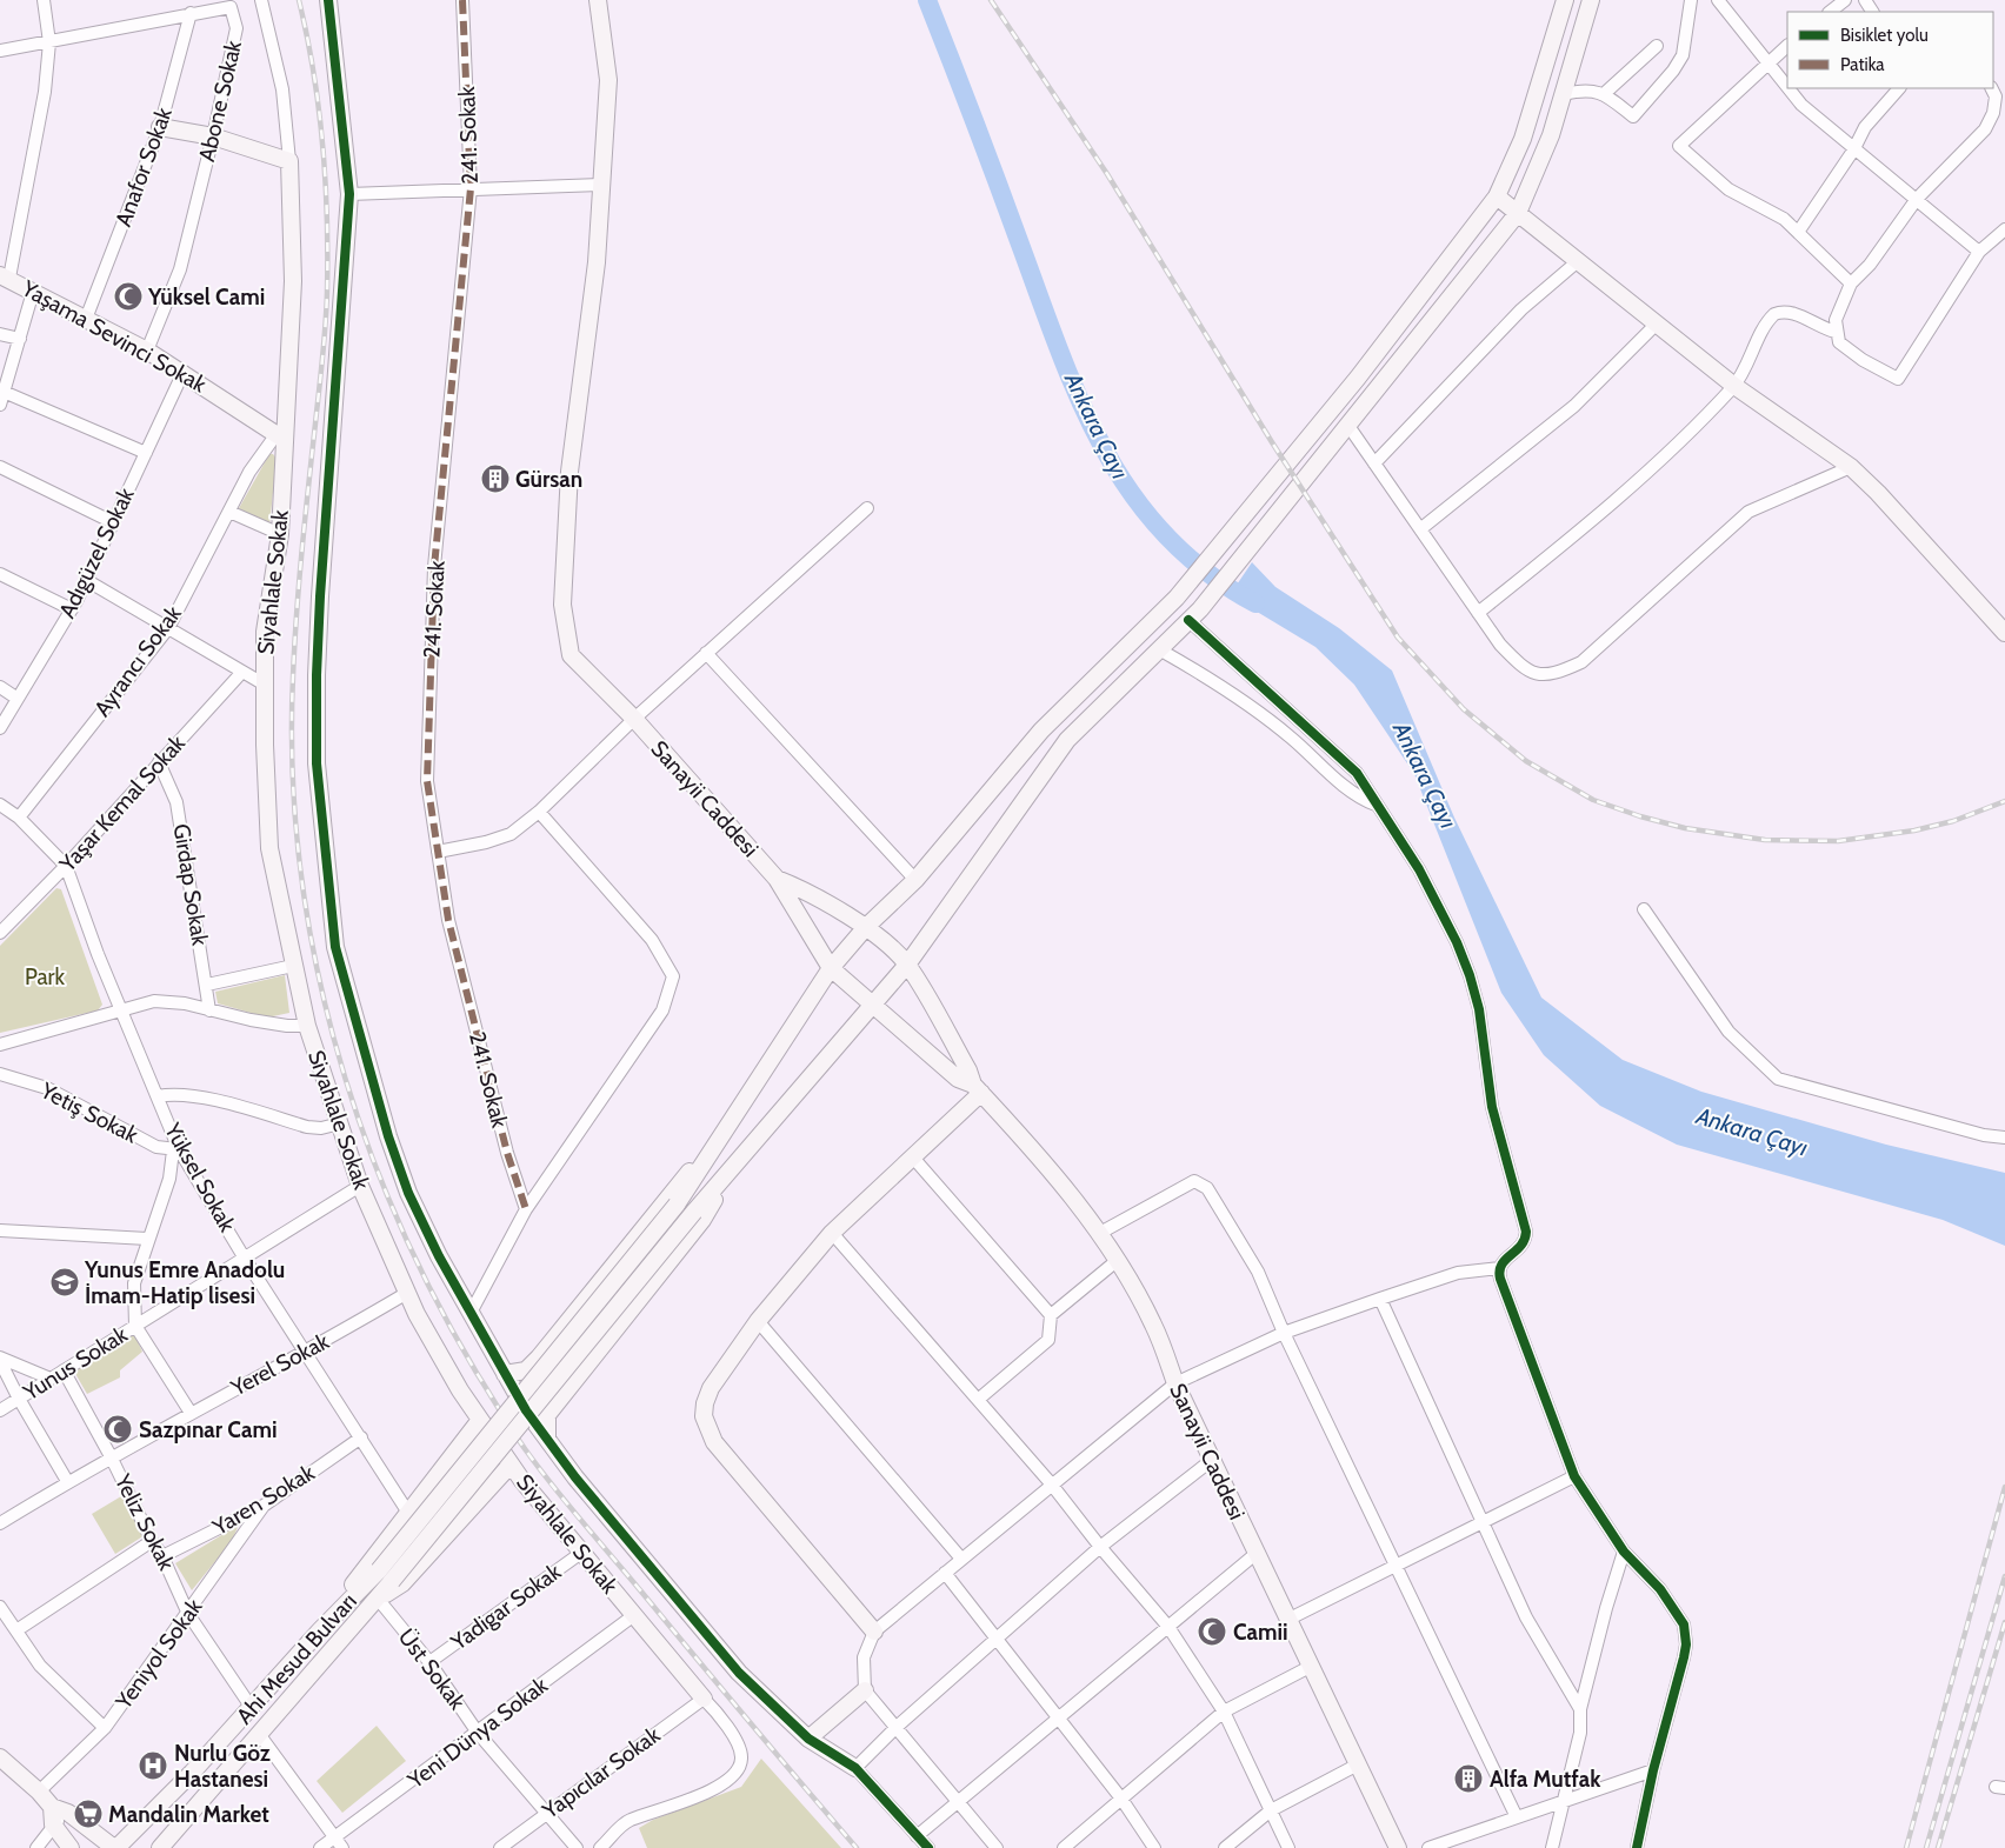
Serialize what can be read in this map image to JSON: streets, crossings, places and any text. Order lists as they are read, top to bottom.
{
  "streets": {
    "street": [
      "Abone Sokak",
      "241. Sokak",
      "Anafor Sokak",
      "Yaşama Sevinci Sokak",
      "Adıgüzel Sokak",
      "Siyahlale Sokak",
      "Ayrancı Sokak",
      "Sanayii Caddesi",
      "Yaşar Kemal Sokak",
      "Girdap Sokak",
      "Yetiş Sokak",
      "Yüksel Sokak",
      "Yunus Sokak",
      "Yerel Sokak",
      "Yaren Sokak",
      "Yeliz Sokak",
      "Yadigar Sokak",
      "Yeniyol Sokak",
      "Ahi Mesud Bulvarı",
      "Üst Sokak",
      "Yeni Dünya Sokak",
      "Yapıcılar Sokak"
    ]
  },
  "crossings": [
    ["Abone Sokak", "Anafor Sokak"],
    ["Abone Sokak", "Yaşama Sevinci Sokak"],
    ["Anafor Sokak", "Yaşama Sevinci Sokak"],
    ["Yaşama Sevinci Sokak", "Adıgüzel Sokak"],
    ["Yaşama Sevinci Sokak", "Siyahlale Sokak"],
    ["Yaşama Sevinci Sokak", "Ayrancı Sokak"],
    ["Siyahlale Sokak", "Ayrancı Sokak"],
    ["Siyahlale Sokak", "Yunus Sokak"],
    ["Siyahlale Sokak", "Yerel Sokak"],
    ["Siyahlale Sokak", "Yadigar Sokak"],
    ["Siyahlale Sokak", "Yeni Dünya Sokak"],
    ["Siyahlale Sokak", "Yapıcılar Sokak"],
    ["Ayrancı Sokak", "Yüksel Sokak"],
    ["Yaşar Kemal Sokak", "Girdap Sokak"],
    ["Yaşar Kemal Sokak", "Yüksel Sokak"],
    ["Yetiş Sokak", "Yüksel Sokak"],
    ["Yüksel Sokak", "Yunus Sokak"],
    ["Yüksel Sokak", "Yerel Sokak"],
    ["Yüksel Sokak", "Yaren Sokak"],
    ["Yunus Sokak", "Yeliz Sokak"],
    ["Yerel Sokak", "Yeliz Sokak"],
    ["Yaren Sokak", "Yeliz Sokak"],
    ["Yaren Sokak", "Yeniyol Sokak"],
    ["Yeliz Sokak", "Yeniyol Sokak"],
    ["Yeliz Sokak", "Ahi Mesud Bulvarı"],
    ["Yadigar Sokak", "Üst Sokak"],
    ["Ahi Mesud Bulvarı", "Üst Sokak"],
    ["Üst Sokak", "Yeni Dünya Sokak"],
    ["Üst Sokak", "Yapıcılar Sokak"]
  ],
  "water": ["Ankara Çayı"],
  "parks": ["Park"],
  "places": {
    "mosque": ["Yüksel Cami", "Sazpınar Cami", "Camii"],
    "building": ["Gürsan", "Alfa Mutfak"],
    "school or university": ["Yunus Emre Anadolu İmam-Hatip lisesi"],
    "hospital": ["Nurlu Göz Hastanesi"],
    "supermarket": ["Mandalin Market"]
  },
  "legend": ["Bisiklet yolu", "Patika"]
}
